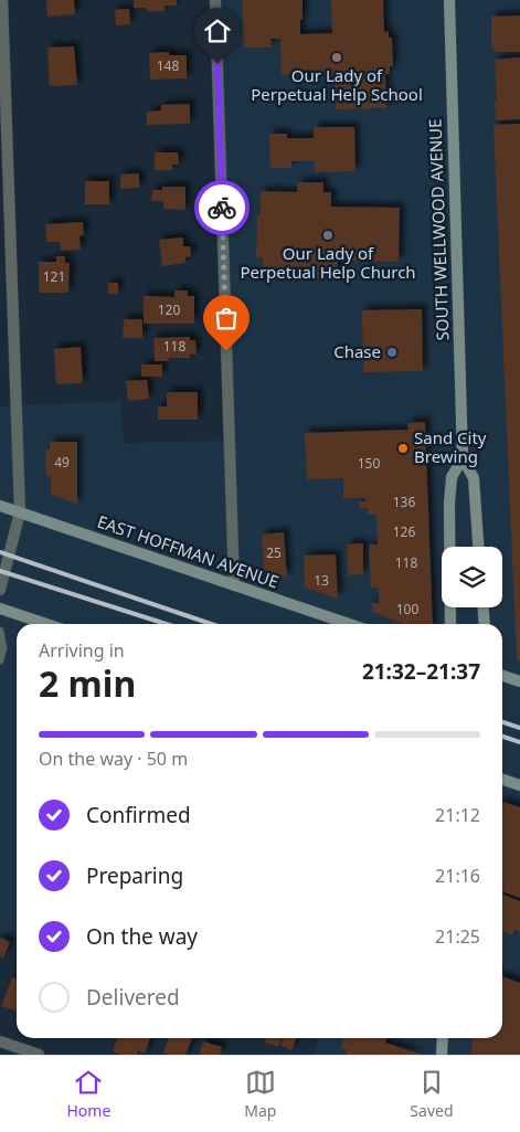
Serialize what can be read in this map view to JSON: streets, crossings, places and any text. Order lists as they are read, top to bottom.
{
  "streets": {
    "main road": ["SOUTH WELLWOOD AVENUE", "EAST HOFFMAN AVENUE"]
  },
  "places": [
    "Our Lady of Perpetual Help School",
    "Our Lady of Perpetual Help Church",
    "Chase",
    "Sand City Brewing"
  ],
  "house_numbers": [
    "148",
    "121",
    "120",
    "118",
    "49",
    "150",
    "136",
    "126",
    "25",
    "118",
    "13",
    "100"
  ],
  "page": {
    "heading": ["2 min", "Arriving in", "21:32–21:37"],
    "bar": "On the way · 50 m",
    "list": [
      ["Confirmed", "21:12"],
      ["Preparing", "21:16"],
      ["On the way", "21:25"],
      "Delivered"
    ],
    "tabs": ["Home", "Map", "Saved"]
  }
}
